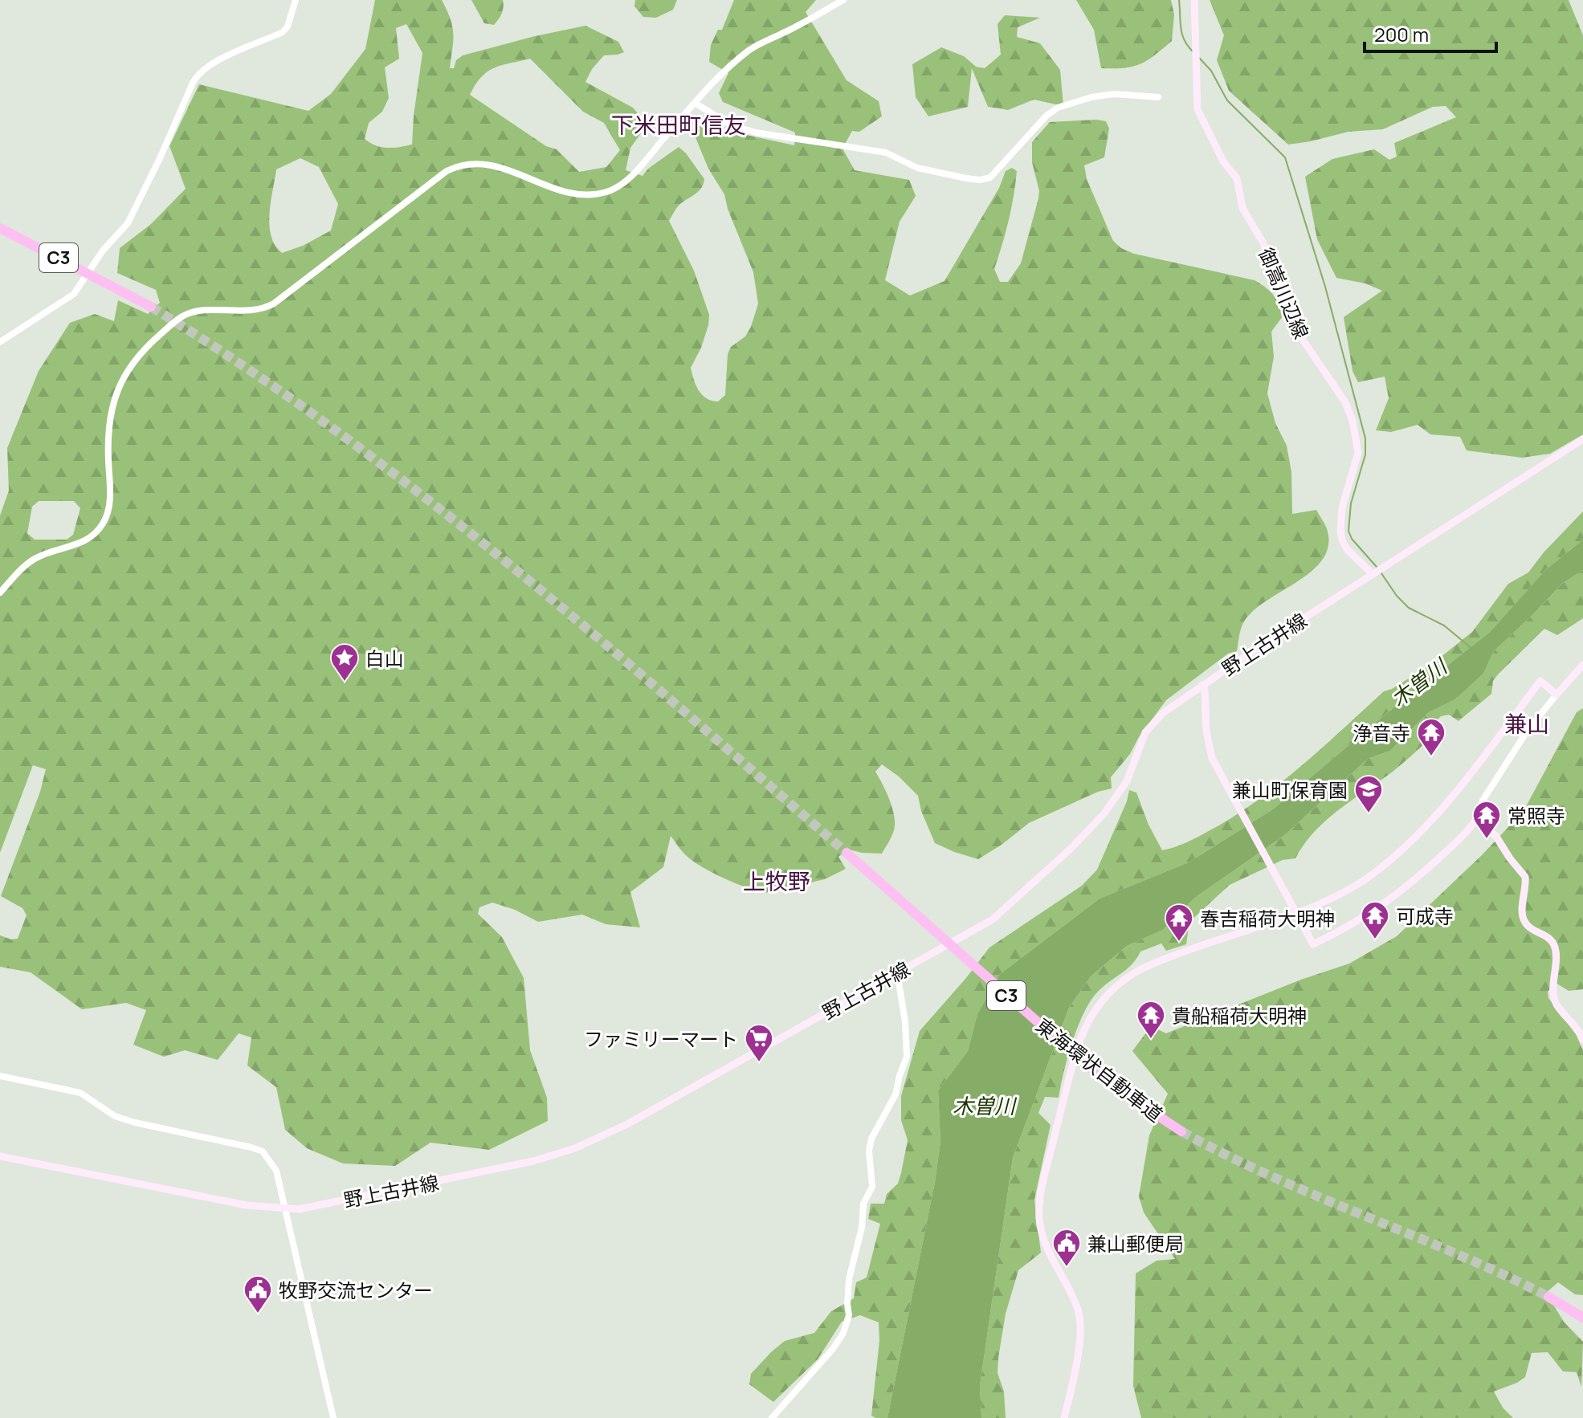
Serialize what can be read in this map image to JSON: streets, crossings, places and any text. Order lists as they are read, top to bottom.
{
  "streets": {
    "highway": ["C3", "東海環状自動車道"],
    "main road": ["御嵩川辺線", "野上古井線"]
  },
  "crossings": [
    ["御嵩川辺線", "野上古井線"]
  ],
  "districts": ["下米田町信友", "兼山", "上牧野"],
  "water": ["木曽川"],
  "places": {
    "place": ["白山"],
    "temple": [
      "浄音寺",
      "常照寺",
      "可成寺",
      "春吉稲荷大明神",
      "貴船稲荷大明神"
    ],
    "school or university": ["兼山町保育園"],
    "supermarket": ["ファミリーマート"],
    "public building": ["兼山郵便局", "牧野交流センター"]
  },
  "scale_bar": "200 m"
}
